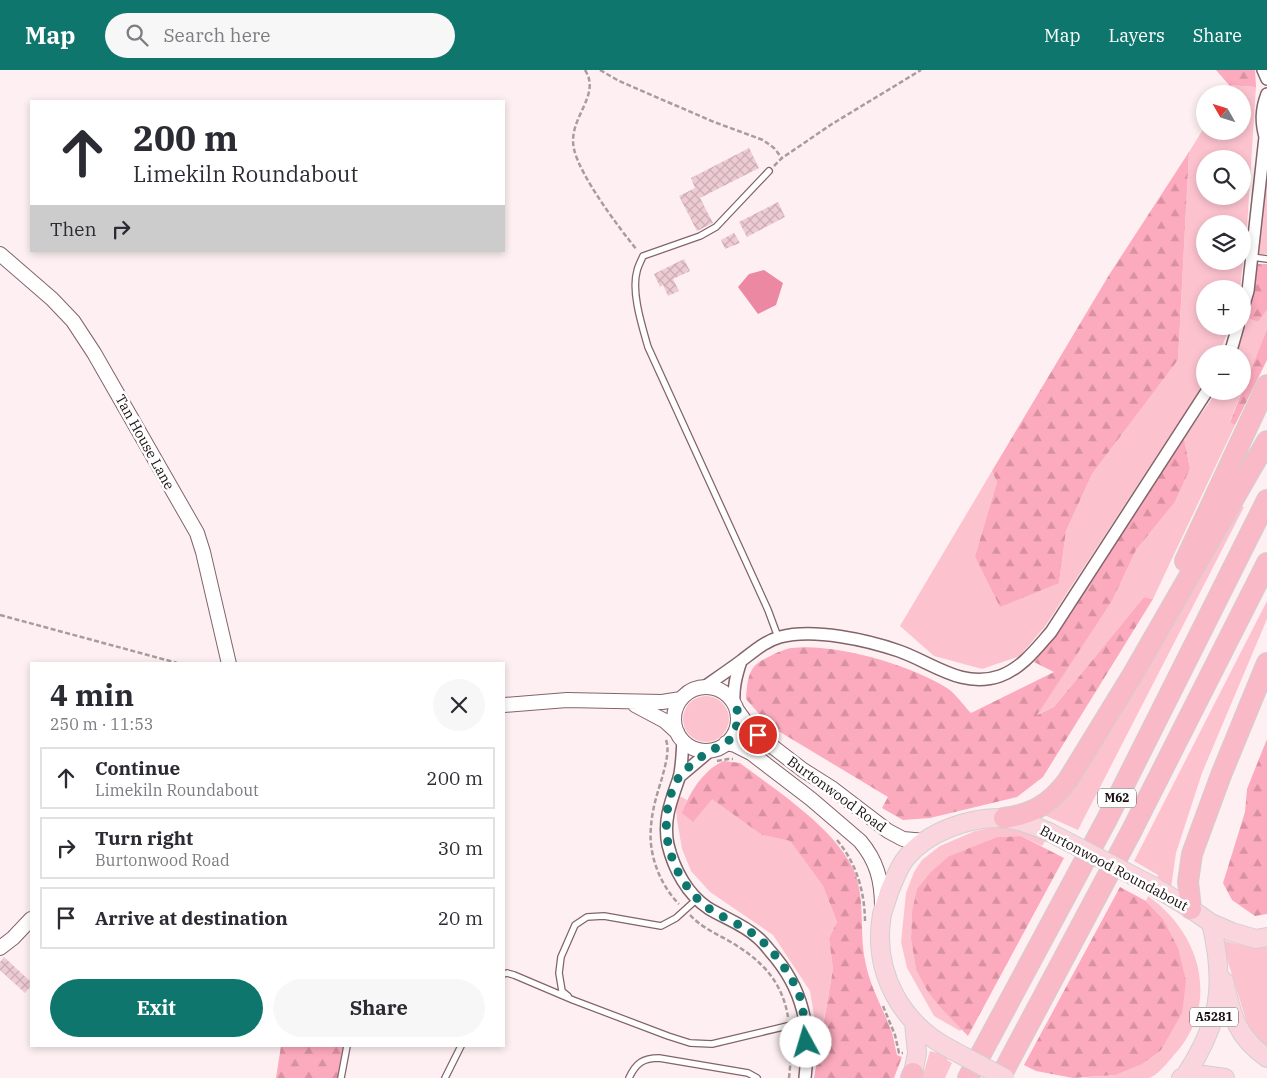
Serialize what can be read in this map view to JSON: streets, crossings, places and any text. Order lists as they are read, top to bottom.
{
  "streets": {
    "highway": ["M62"],
    "main road": ["Burtonwood Roundabout", "A5281"],
    "street": ["Tan House Lane", "Burtonwood Road"]
  },
  "crossings": [
    ["Burtonwood Road", "Burtonwood Roundabout"],
    ["Burtonwood Roundabout", "A5281"]
  ],
  "north": "top left",
  "page": {
    "header": "Map",
    "search": "Search here",
    "nav": ["Map", "Layers", "Share"],
    "map_buttons": ["+", "−"],
    "turn": ["200 m", "Limekiln Roundabout"],
    "then": "Then",
    "heading": ["4 min", "250 m · 11:53"],
    "list": [
      {
        "name": "Continue",
        "note": "Limekiln Roundabout",
        "value": "200 m"
      },
      {
        "name": "Turn right",
        "note": "Burtonwood Road",
        "value": "30 m"
      },
      {
        "name": "Arrive at destination",
        "value": "20 m"
      }
    ],
    "buttons": ["Exit", "Share"]
  }
}
